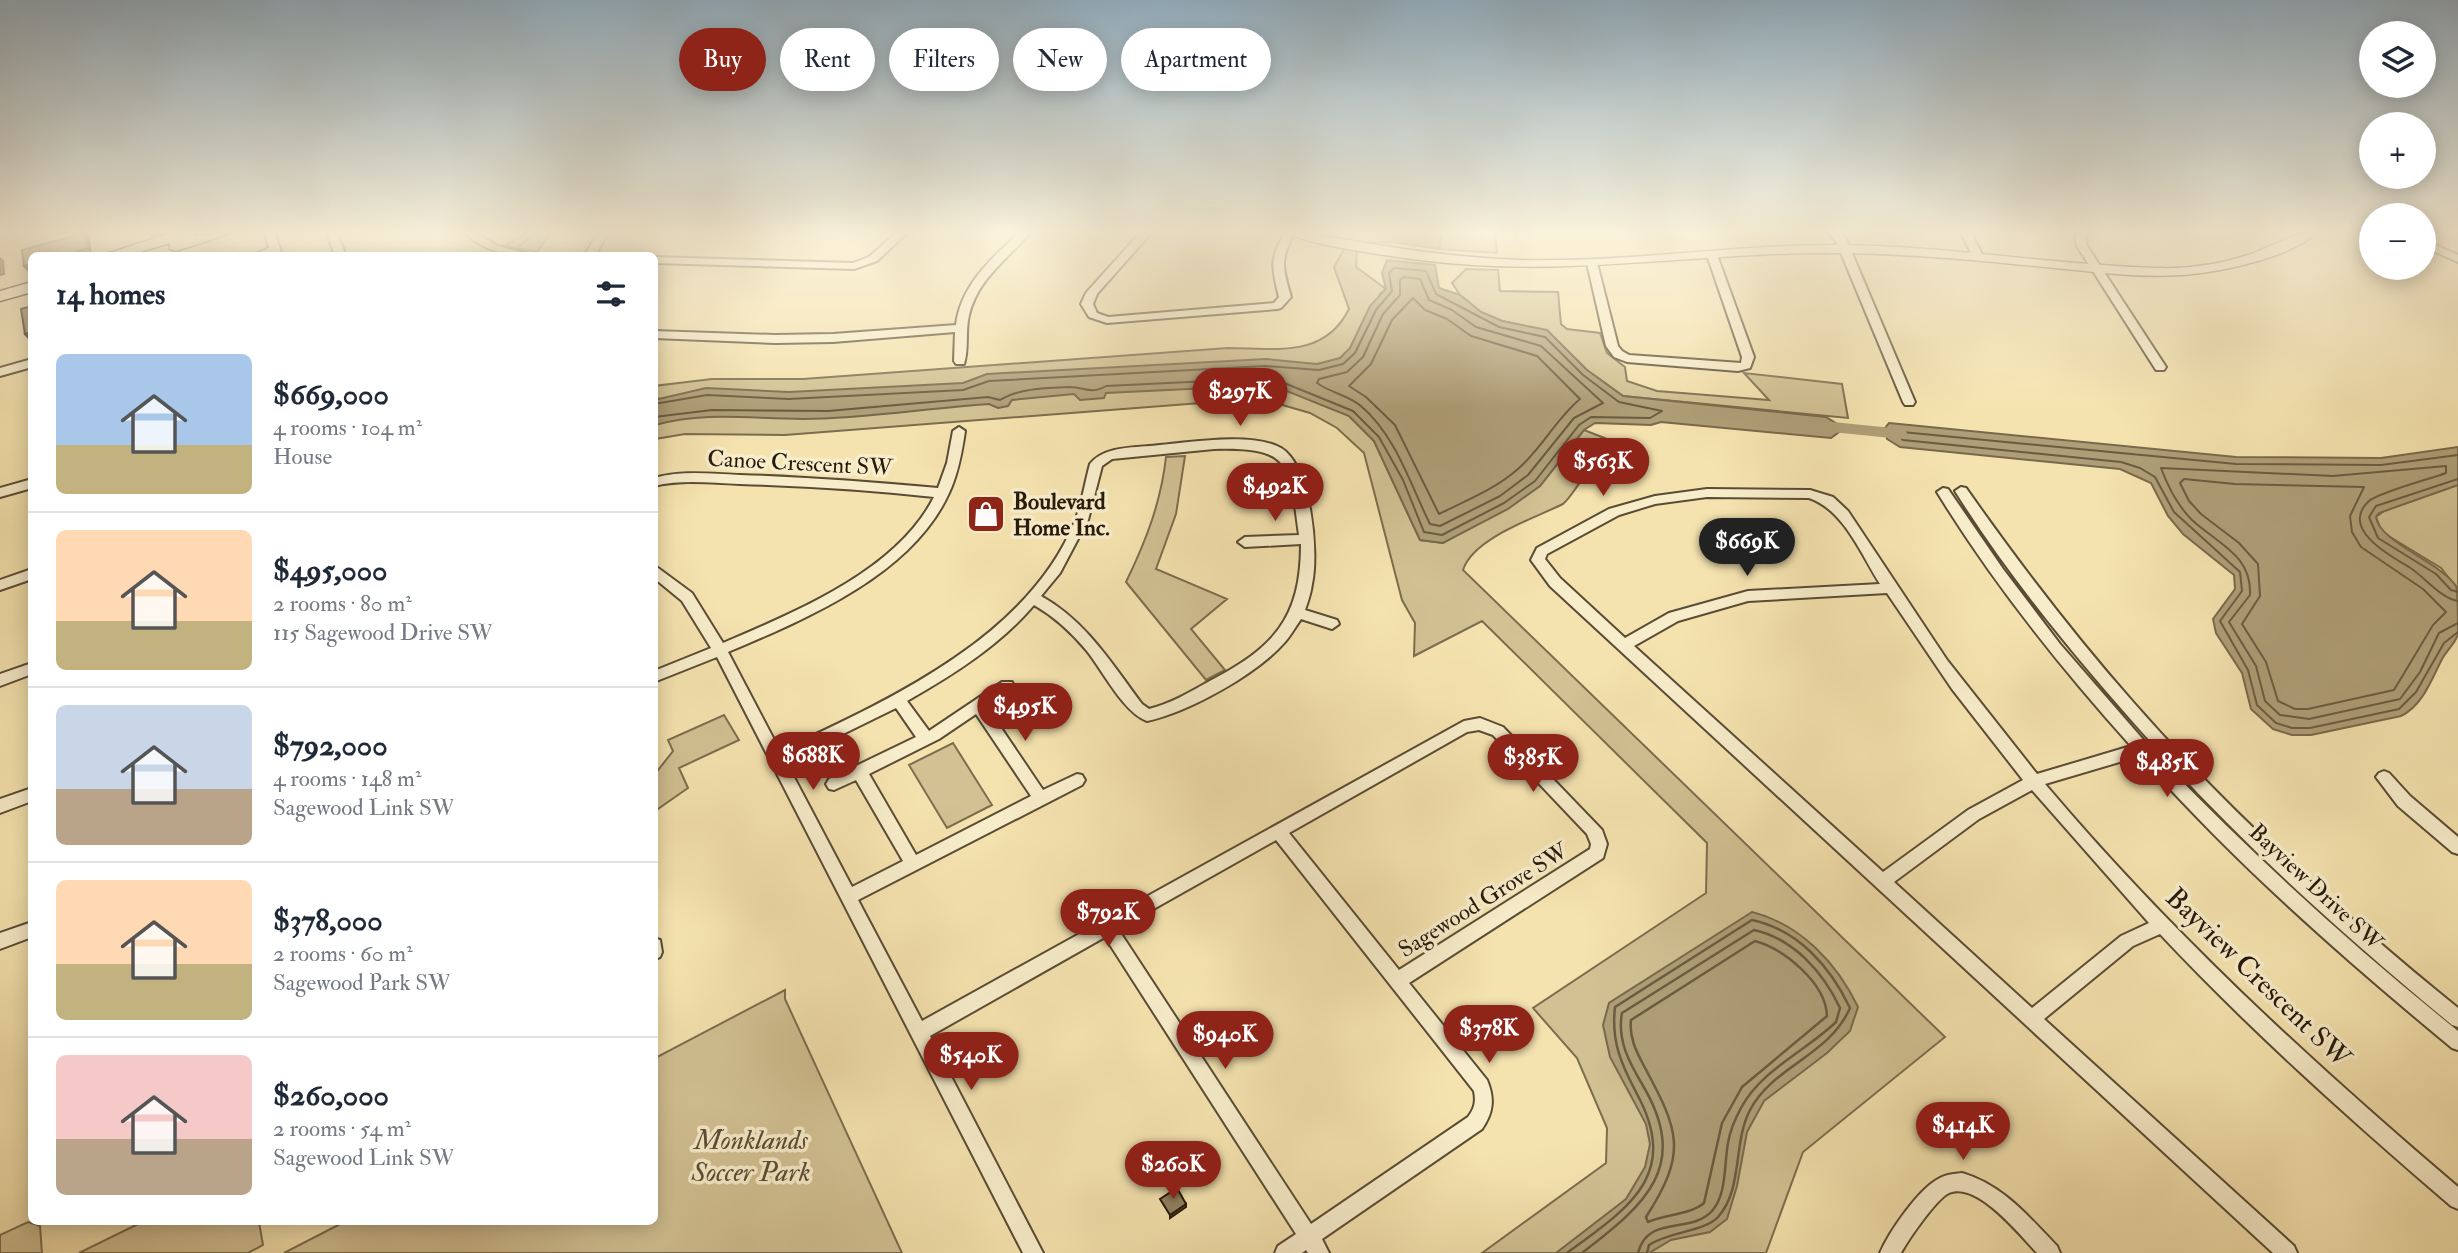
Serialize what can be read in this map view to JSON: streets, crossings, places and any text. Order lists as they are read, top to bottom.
{
  "streets": {
    "street": [
      "Canoe Crescent SW",
      "Bayview Drive SW",
      "Sagewood Grove SW",
      "Bayview Crescent SW"
    ]
  },
  "parks": ["Monklands Soccer Park"],
  "places": {
    "shop": ["Boulevard Home Inc."]
  },
  "page": {
    "map_buttons": ["+", "−"],
    "chip": [
      "Buy",
      "Rent",
      "Filters",
      "New",
      "Apartment"
    ],
    "heading": "14 homes",
    "list": [
      {
        "name": "$669,000",
        "note": "4 rooms · 104 m² · House"
      },
      {
        "name": "$495,000",
        "note": "2 rooms · 80 m² · 115 Sagewood Drive SW"
      },
      {
        "name": "$792,000",
        "note": "4 rooms · 148 m² · Sagewood Link SW"
      },
      {
        "name": "$378,000",
        "note": "2 rooms · 60 m² · Sagewood Park SW"
      },
      {
        "name": "$260,000",
        "note": "2 rooms · 54 m² · Sagewood Link SW"
      }
    ],
    "price": [
      "$297K",
      "$563K",
      "$492K",
      "$669K",
      "$495K",
      "$688K",
      "$385K",
      "$485K",
      "$792K",
      "$378K",
      "$940K",
      "$540K",
      "$414K",
      "$260K"
    ]
  }
}
